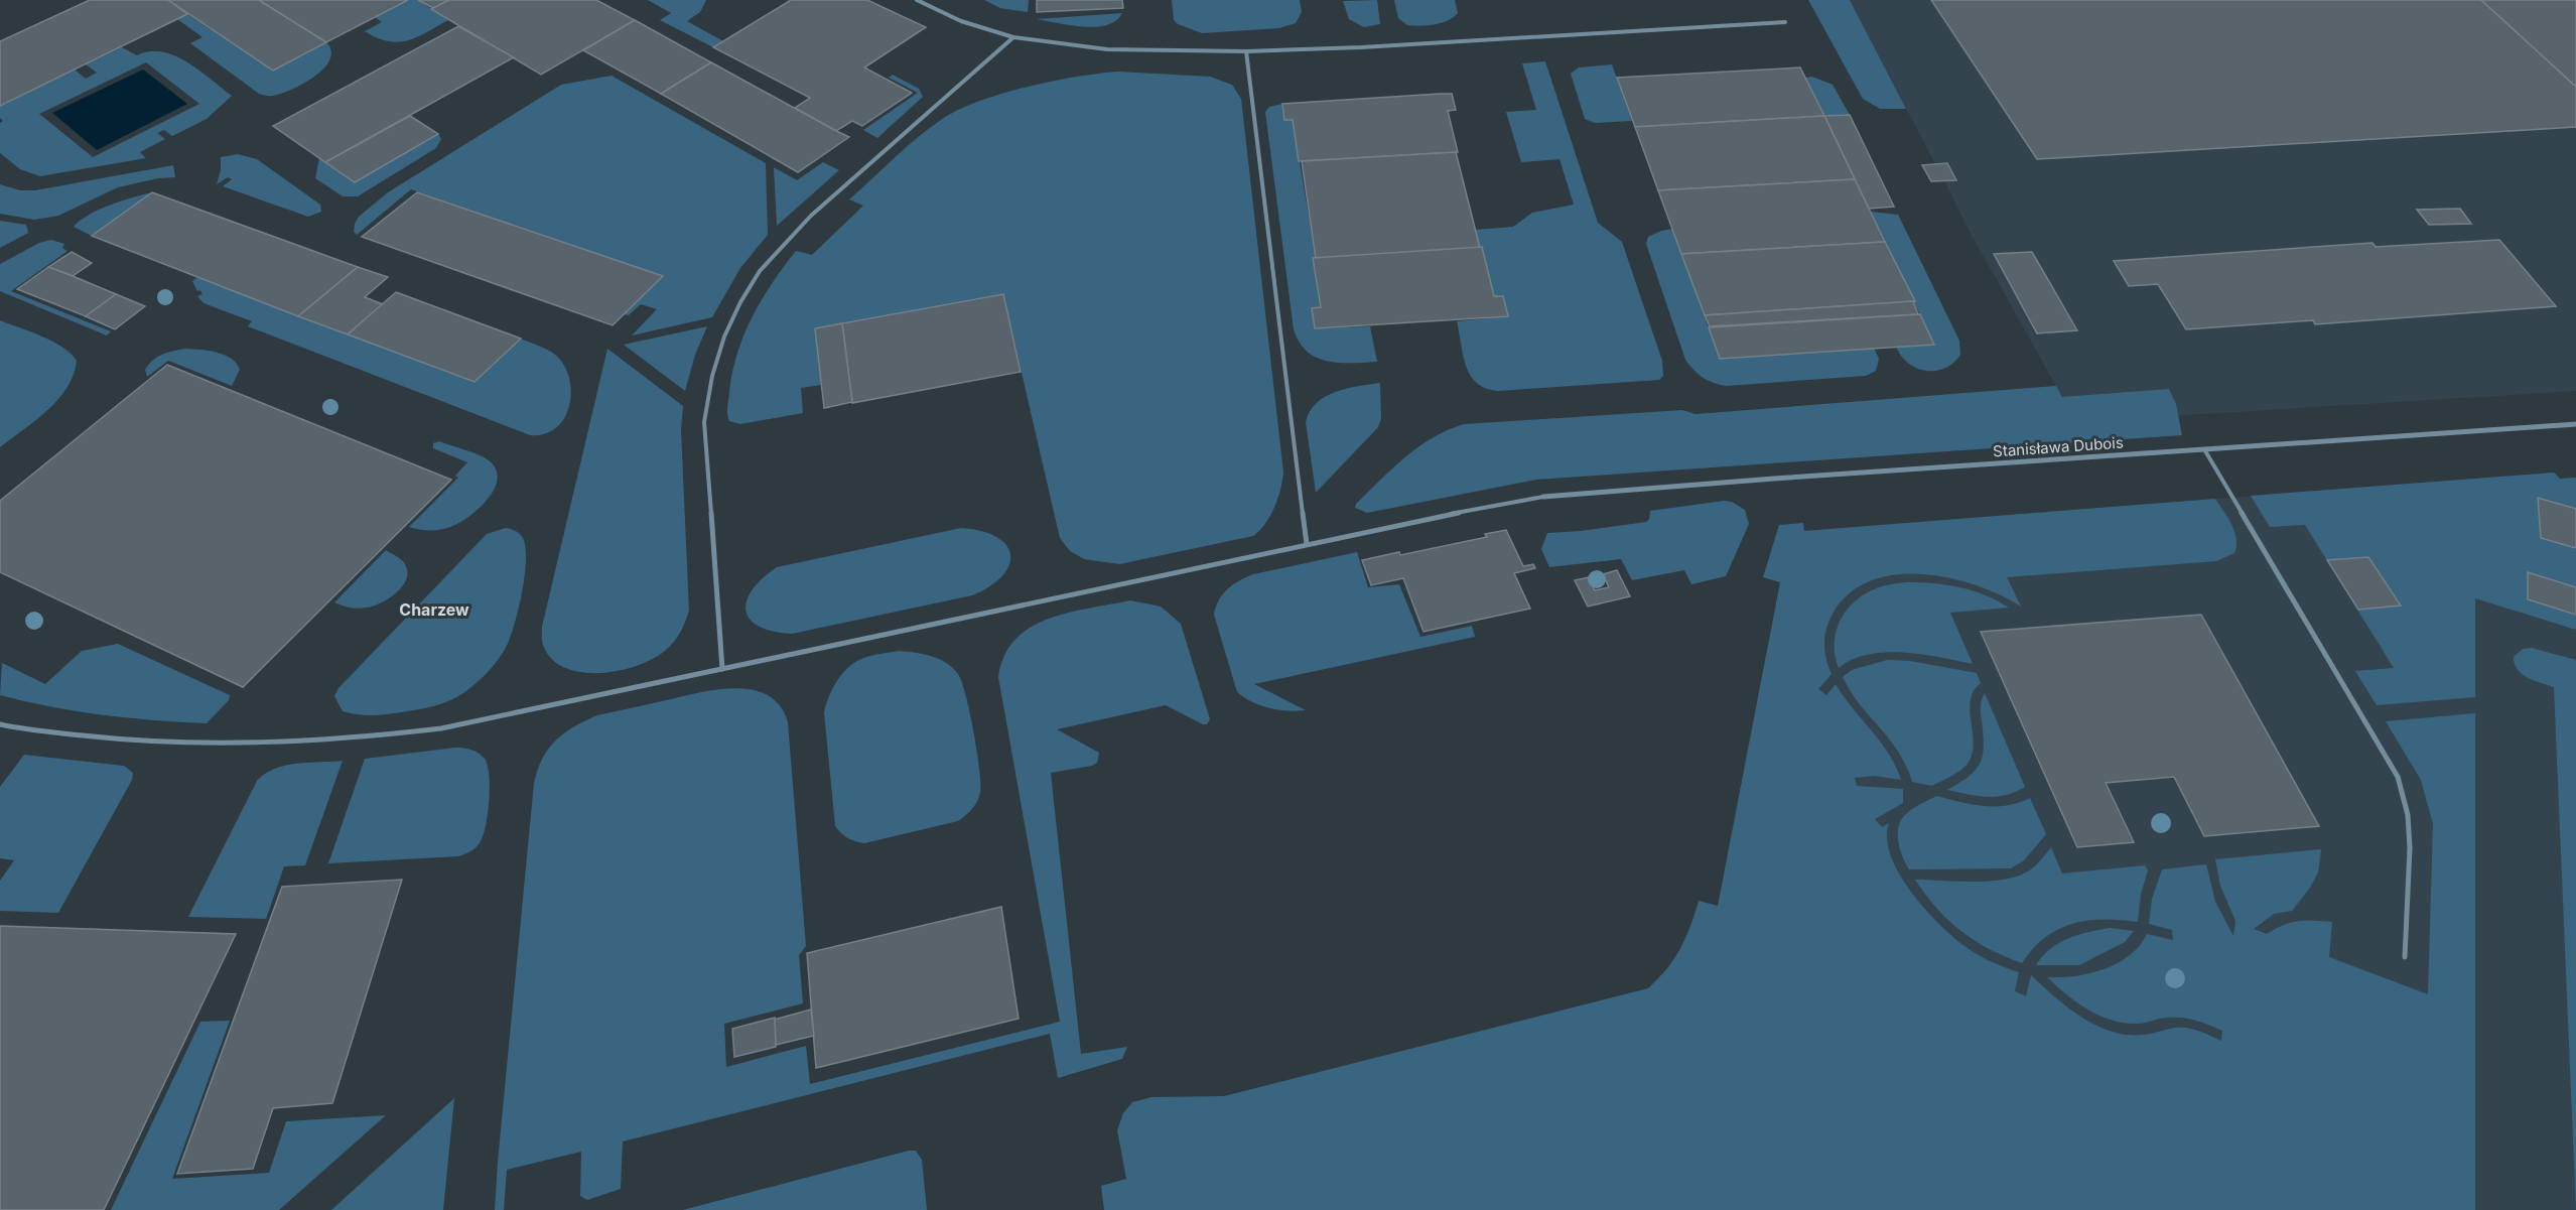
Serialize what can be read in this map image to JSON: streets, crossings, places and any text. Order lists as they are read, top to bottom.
{
  "streets": {
    "street": ["Stanisława Dubois"]
  },
  "districts": ["Charzew"]
}
